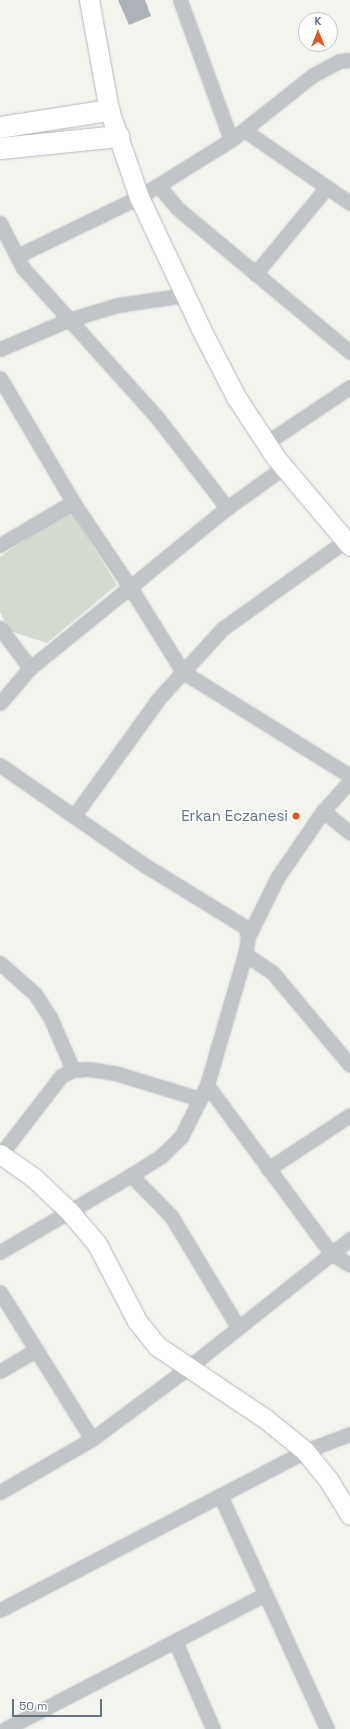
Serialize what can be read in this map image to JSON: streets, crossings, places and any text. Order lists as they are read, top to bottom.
{
  "places": ["Erkan Eczanesi"],
  "scale_bar": "50 m",
  "north": "top"
}
